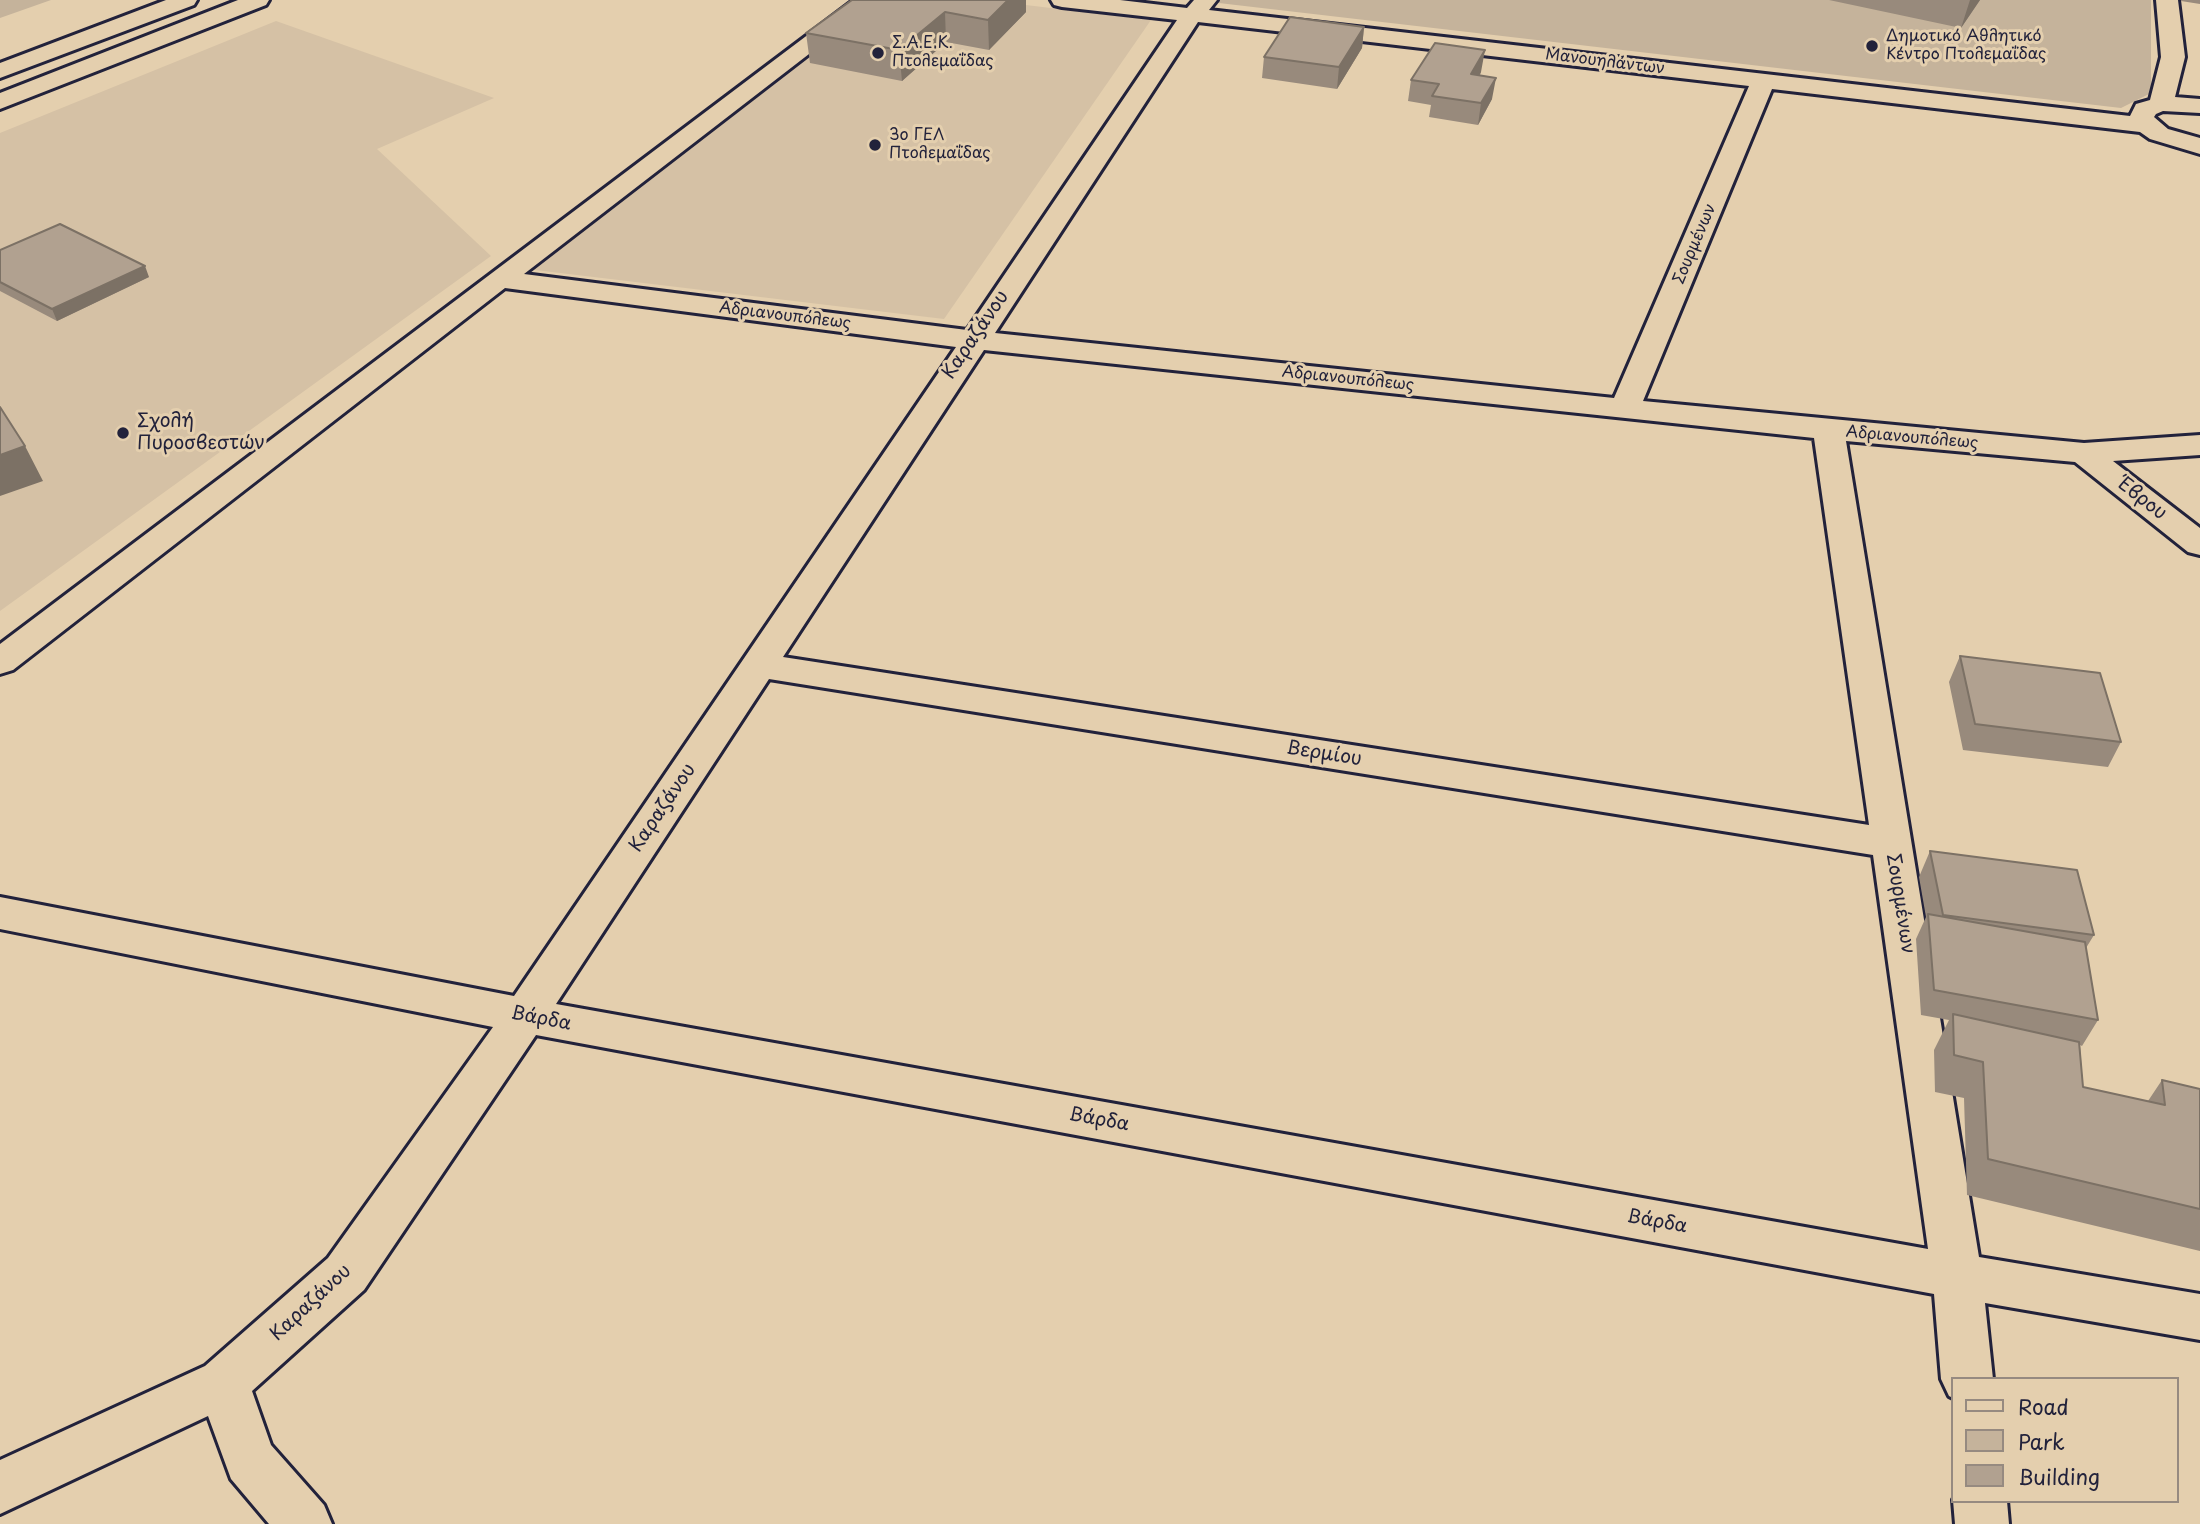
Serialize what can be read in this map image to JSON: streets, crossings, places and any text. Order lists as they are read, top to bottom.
{
  "streets": {
    "street": [
      "Μανουηλάντων",
      "Σουρμένων",
      "Αδριανουπόλεως",
      "Καραζάνου",
      "Έβρου",
      "Βερμίου",
      "Βάρδα"
    ]
  },
  "crossings": [
    ["Μανουηλάντων", "Σουρμένων"],
    ["Μανουηλάντων", "Καραζάνου"],
    ["Σουρμένων", "Αδριανουπόλεως"],
    ["Σουρμένων", "Βερμίου"],
    ["Σουρμένων", "Βάρδα"],
    ["Αδριανουπόλεως", "Καραζάνου"],
    ["Αδριανουπόλεως", "Έβρου"],
    ["Καραζάνου", "Βερμίου"],
    ["Καραζάνου", "Βάρδα"]
  ],
  "places": [
    "Δημοτικό Αθλητικό Κέντρο Πτολεμαΐδας",
    "Σ.Α.Ε.Κ. Πτολεμαΐδας",
    "3ο ΓΕΛ Πτολεμαΐδας",
    "Σχολή Πυροσβεστών"
  ],
  "legend": ["Road", "Park", "Building"]
}
